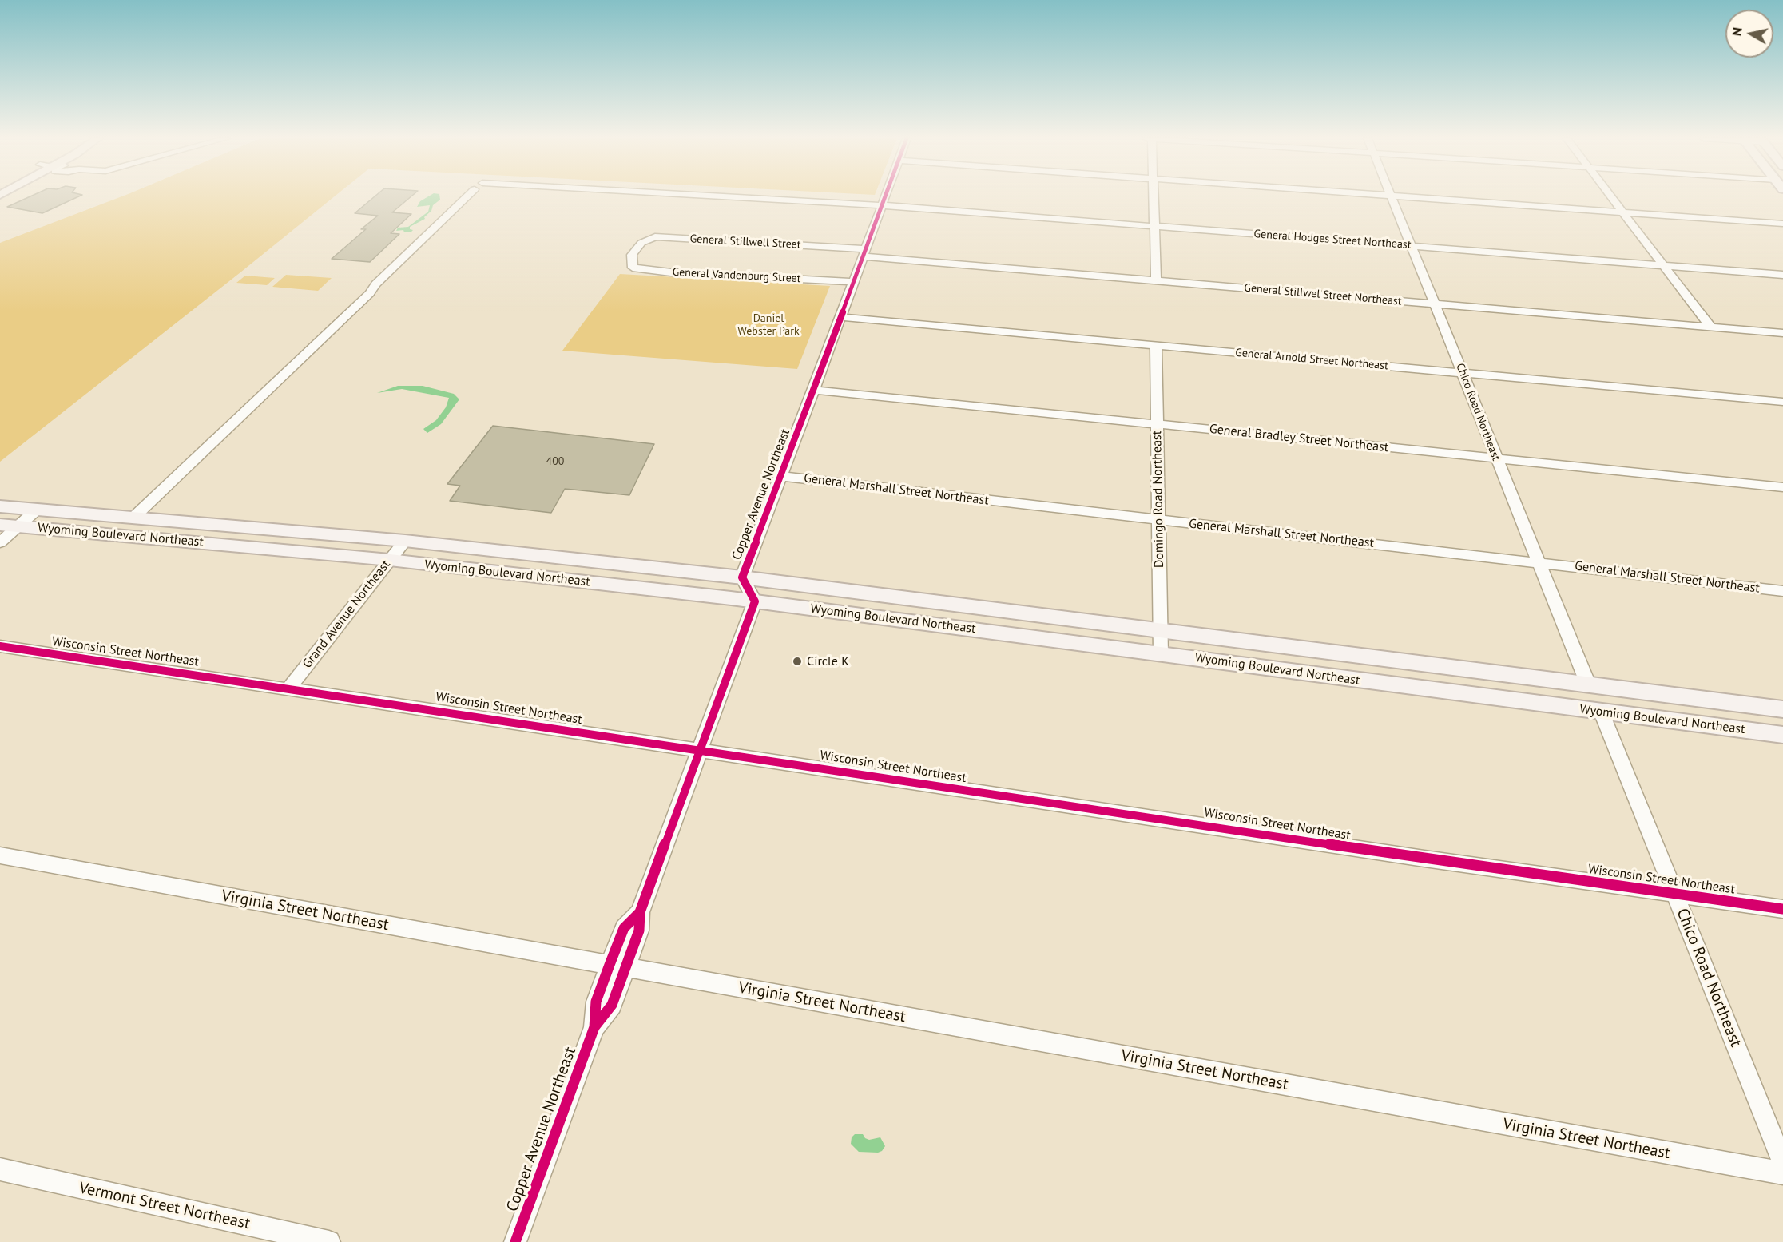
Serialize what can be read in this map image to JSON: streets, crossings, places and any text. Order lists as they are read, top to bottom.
{
  "streets": {
    "main road": ["Wyoming Boulevard Northeast"],
    "street": [
      "General Hodges Street Northeast",
      "General Stillwell Street",
      "General Vandenburg Street",
      "General Stillwel Street Northeast",
      "General Arnold Street Northeast",
      "Chico Road Northeast",
      "General Bradley Street Northeast",
      "General Marshall Street Northeast",
      "Copper Avenue Northeast",
      "Domingo Road Northeast",
      "Grand Avenue Northeast",
      "Wisconsin Street Northeast",
      "Virginia Street Northeast",
      "Vermont Street Northeast"
    ]
  },
  "crossings": [
    ["General Hodges Street Northeast", "Chico Road Northeast"],
    ["General Hodges Street Northeast", "Copper Avenue Northeast"],
    ["General Hodges Street Northeast", "Wyoming Boulevard Northeast"],
    ["General Stillwell Street", "General Vandenburg Street"],
    ["General Stillwell Street", "General Stillwel Street Northeast"],
    ["General Stillwell Street", "Copper Avenue Northeast"],
    ["General Vandenburg Street", "Copper Avenue Northeast"],
    ["General Stillwel Street Northeast", "Chico Road Northeast"],
    ["General Stillwel Street Northeast", "Copper Avenue Northeast"],
    ["General Arnold Street Northeast", "Chico Road Northeast"],
    ["General Arnold Street Northeast", "Copper Avenue Northeast"],
    ["General Arnold Street Northeast", "Domingo Road Northeast"],
    ["Chico Road Northeast", "General Bradley Street Northeast"],
    ["Chico Road Northeast", "General Marshall Street Northeast"],
    ["Chico Road Northeast", "Wyoming Boulevard Northeast"],
    ["Chico Road Northeast", "Wisconsin Street Northeast"],
    ["General Bradley Street Northeast", "Copper Avenue Northeast"],
    ["General Bradley Street Northeast", "Domingo Road Northeast"],
    ["General Marshall Street Northeast", "Copper Avenue Northeast"],
    ["General Marshall Street Northeast", "Domingo Road Northeast"],
    ["Copper Avenue Northeast", "Wyoming Boulevard Northeast"],
    ["Copper Avenue Northeast", "Wisconsin Street Northeast"],
    ["Copper Avenue Northeast", "Virginia Street Northeast"],
    ["Domingo Road Northeast", "Wyoming Boulevard Northeast"],
    ["Wyoming Boulevard Northeast", "Grand Avenue Northeast"],
    ["Grand Avenue Northeast", "Wisconsin Street Northeast"]
  ],
  "parks": ["Daniel Webster Park"],
  "places": ["Circle K"],
  "house_numbers": ["400"],
  "north": "left"
}
